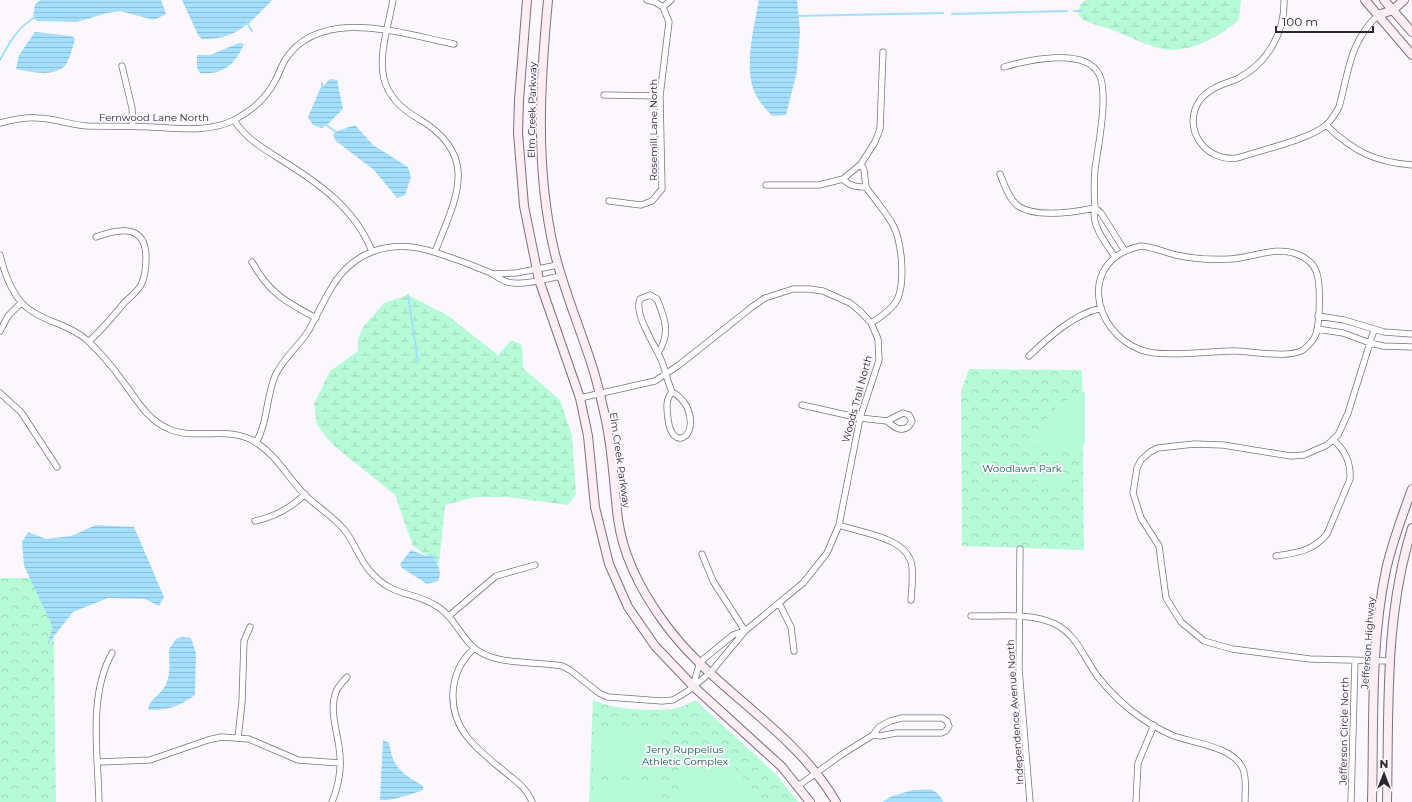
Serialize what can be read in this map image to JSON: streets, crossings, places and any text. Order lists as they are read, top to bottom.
{
  "streets": {
    "street": [
      "Elm Creek Parkway",
      "Fernwood Lane North",
      "Rosemill Lane North",
      "Woods Trail North",
      "Jefferson Highway",
      "Independence Avenue North",
      "Jefferson Circle North"
    ]
  },
  "crossings": [
    ["Elm Creek Parkway", "Woods Trail North"]
  ],
  "parks": ["Woodlawn Park", "Jerry Ruppelius Athletic Complex"],
  "scale_bar": "100 m",
  "north": "top"
}
